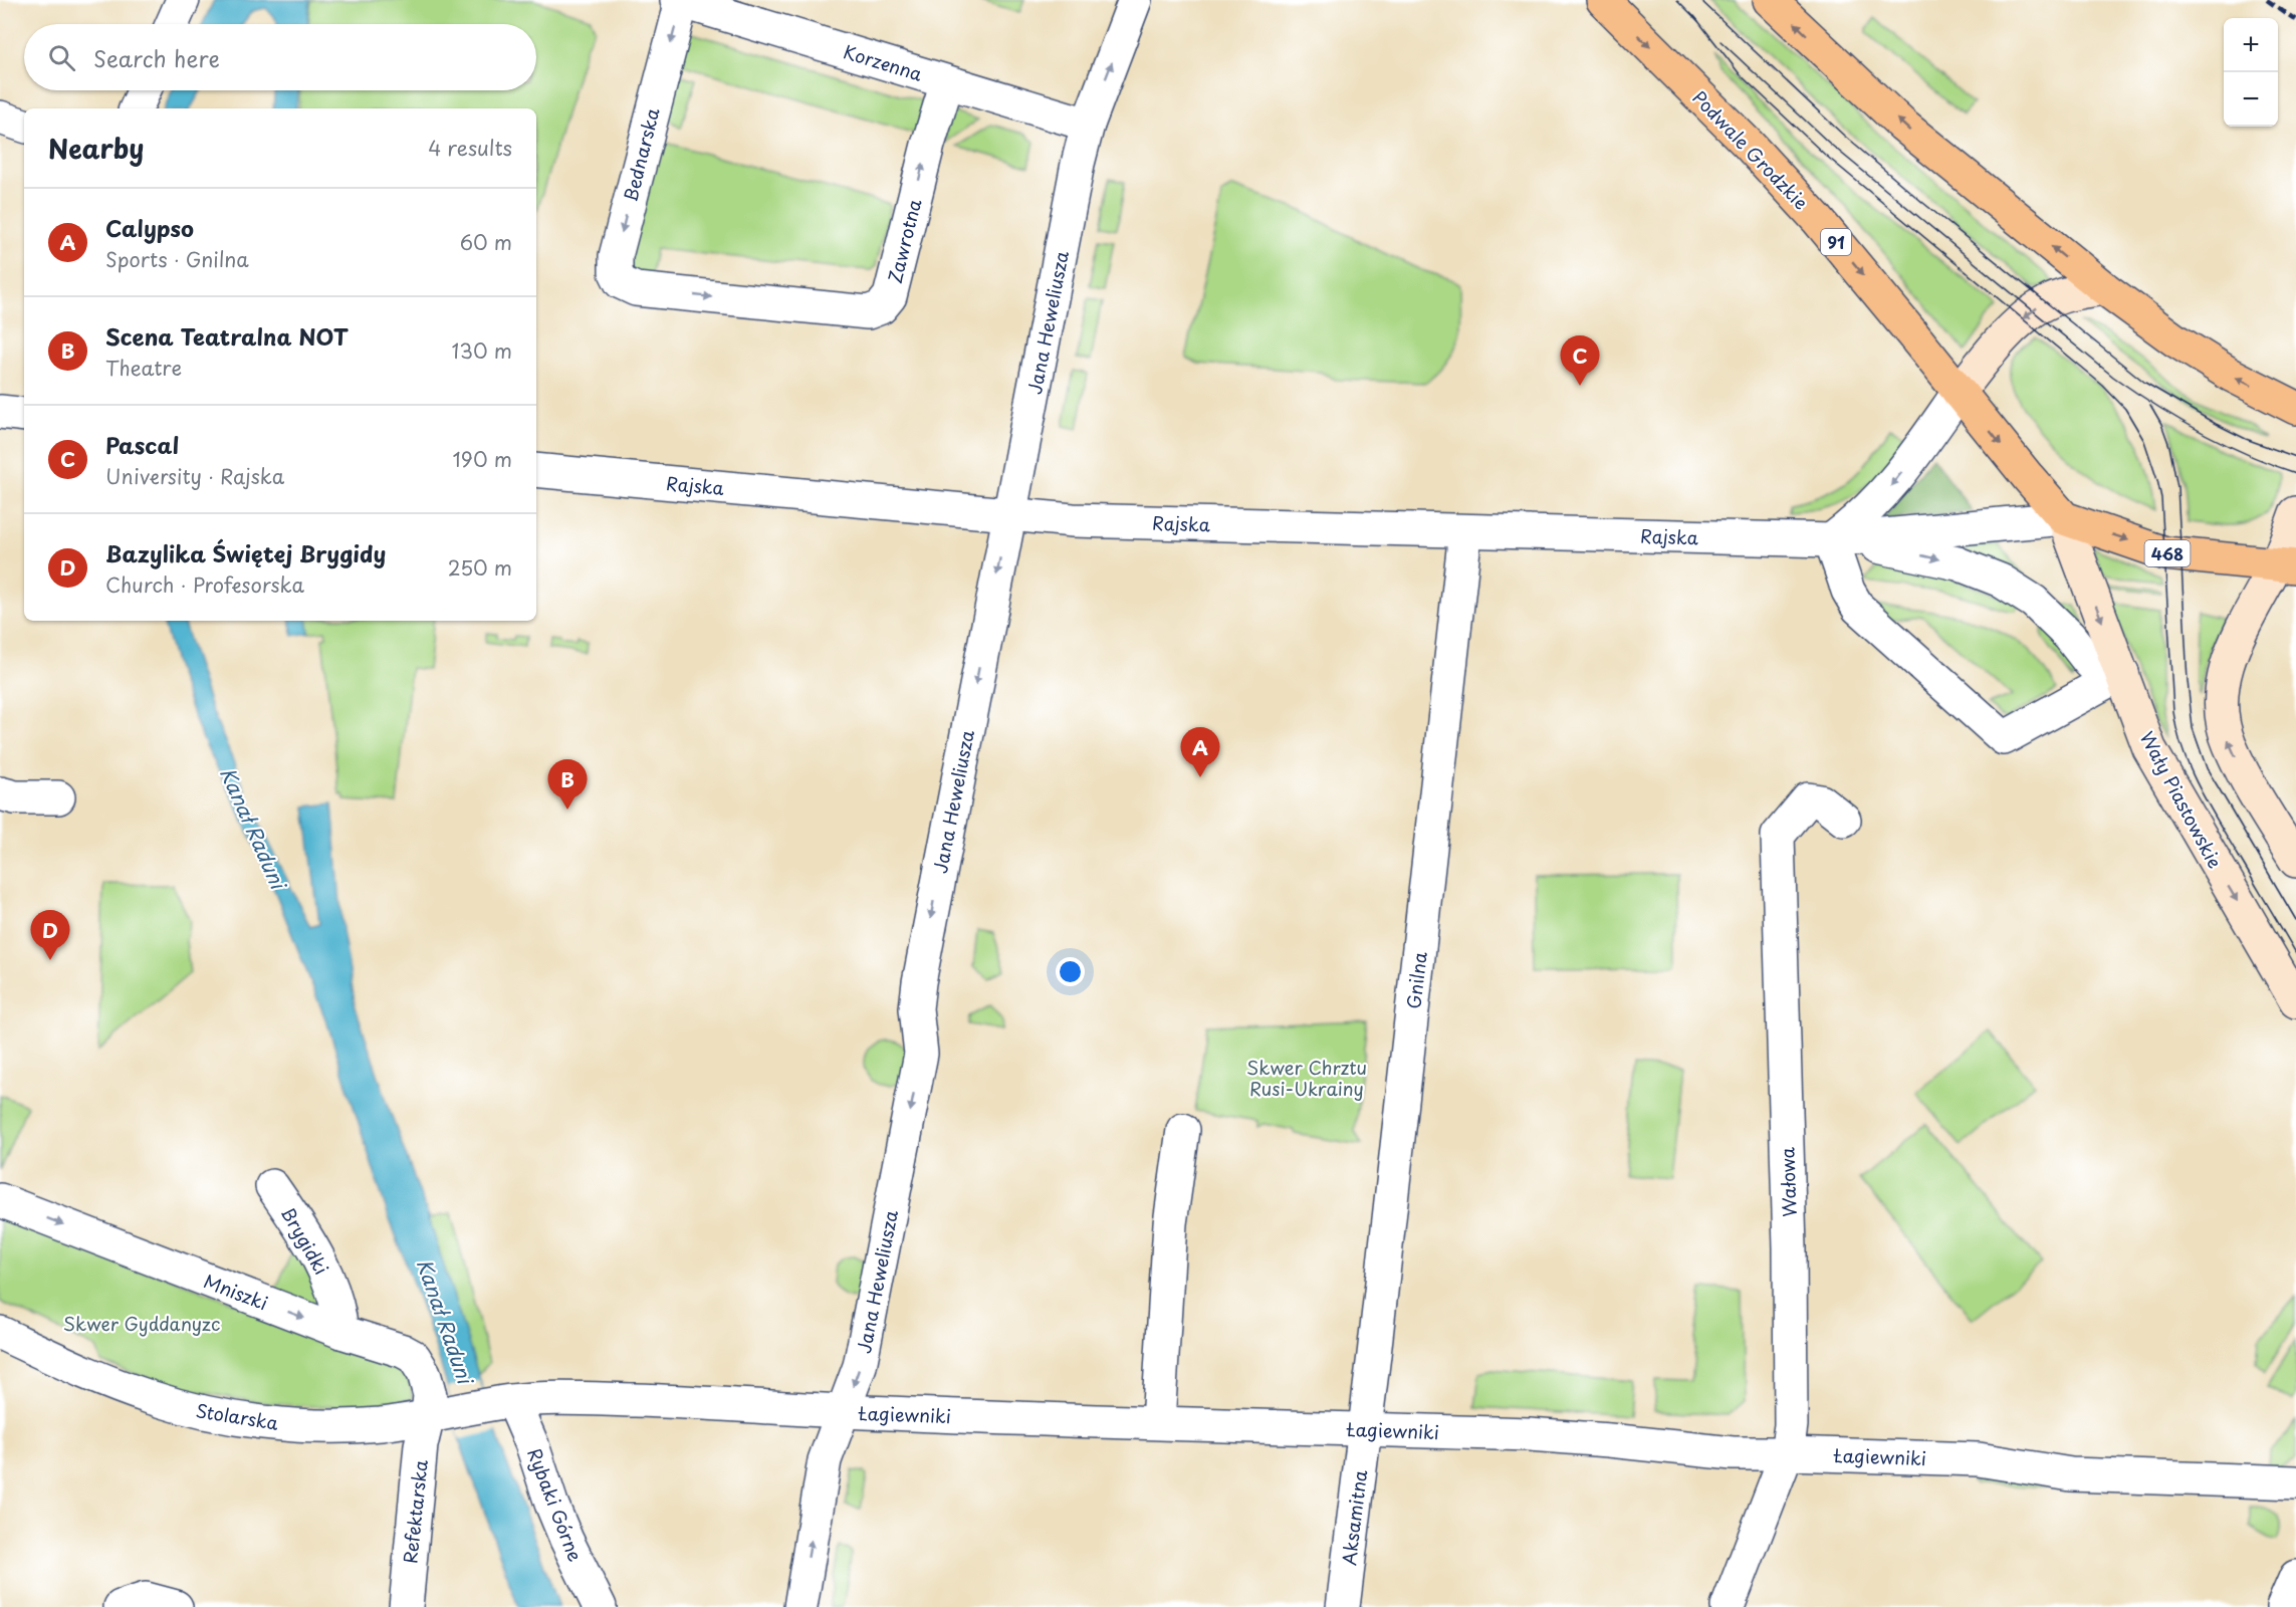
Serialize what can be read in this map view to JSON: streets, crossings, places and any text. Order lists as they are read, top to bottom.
{
  "streets": {
    "main road": [
      "Podwale Grodzkie",
      "91",
      "468",
      "Wały Piastowskie"
    ],
    "street": [
      "Korzenna",
      "Bednarska",
      "Zawrotna",
      "Jana Heweliusza",
      "Rajska",
      "Gnilna",
      "Wałowa",
      "Brygidki",
      "Mniszki",
      "Łagiewniki",
      "Stolarska",
      "Rybaki Górne",
      "Refektarska",
      "Aksamitna"
    ]
  },
  "crossings": [
    ["Korzenna", "Bednarska"],
    ["Korzenna", "Zawrotna"],
    ["Korzenna", "Jana Heweliusza"],
    ["Podwale Grodzkie", "Rajska"],
    ["Podwale Grodzkie", "468"],
    ["Podwale Grodzkie", "Wały Piastowskie"],
    ["Bednarska", "Zawrotna"],
    ["Jana Heweliusza", "Rajska"],
    ["Jana Heweliusza", "Łagiewniki"],
    ["Rajska", "468"],
    ["Rajska", "Wały Piastowskie"],
    ["Rajska", "Gnilna"],
    ["468", "Wały Piastowskie"],
    ["Gnilna", "Łagiewniki"],
    ["Gnilna", "Aksamitna"],
    ["Wałowa", "Łagiewniki"],
    ["Brygidki", "Mniszki"],
    ["Mniszki", "Stolarska"],
    ["Mniszki", "Refektarska"],
    ["Łagiewniki", "Stolarska"],
    ["Łagiewniki", "Rybaki Górne"],
    ["Łagiewniki", "Aksamitna"],
    ["Stolarska", "Rybaki Górne"],
    ["Stolarska", "Refektarska"]
  ],
  "one_way": ["Bednarska", "Wały Piastowskie", "Mniszki"],
  "water": ["Kanał Raduni"],
  "parks": ["Skwer Chrztu Rusi-Ukrainy", "Skwer Gyddanyzc"],
  "page": {
    "map_buttons": ["+", "−"],
    "search": "Search here",
    "heading": ["Nearby", "4 results"],
    "list": [
      {
        "mark": "A",
        "name": "Calypso",
        "note": "Sports · Gnilna",
        "value": "60 m"
      },
      {
        "mark": "B",
        "name": "Scena Teatralna NOT",
        "note": "Theatre",
        "value": "130 m"
      },
      {
        "mark": "C",
        "name": "Pascal",
        "note": "University · Rajska",
        "value": "190 m"
      },
      {
        "mark": "D",
        "name": "Bazylika Świętej Brygidy",
        "note": "Church · Profesorska",
        "value": "250 m"
      }
    ],
    "pins": [
      "C",
      "A",
      "B",
      "D"
    ]
  }
}
